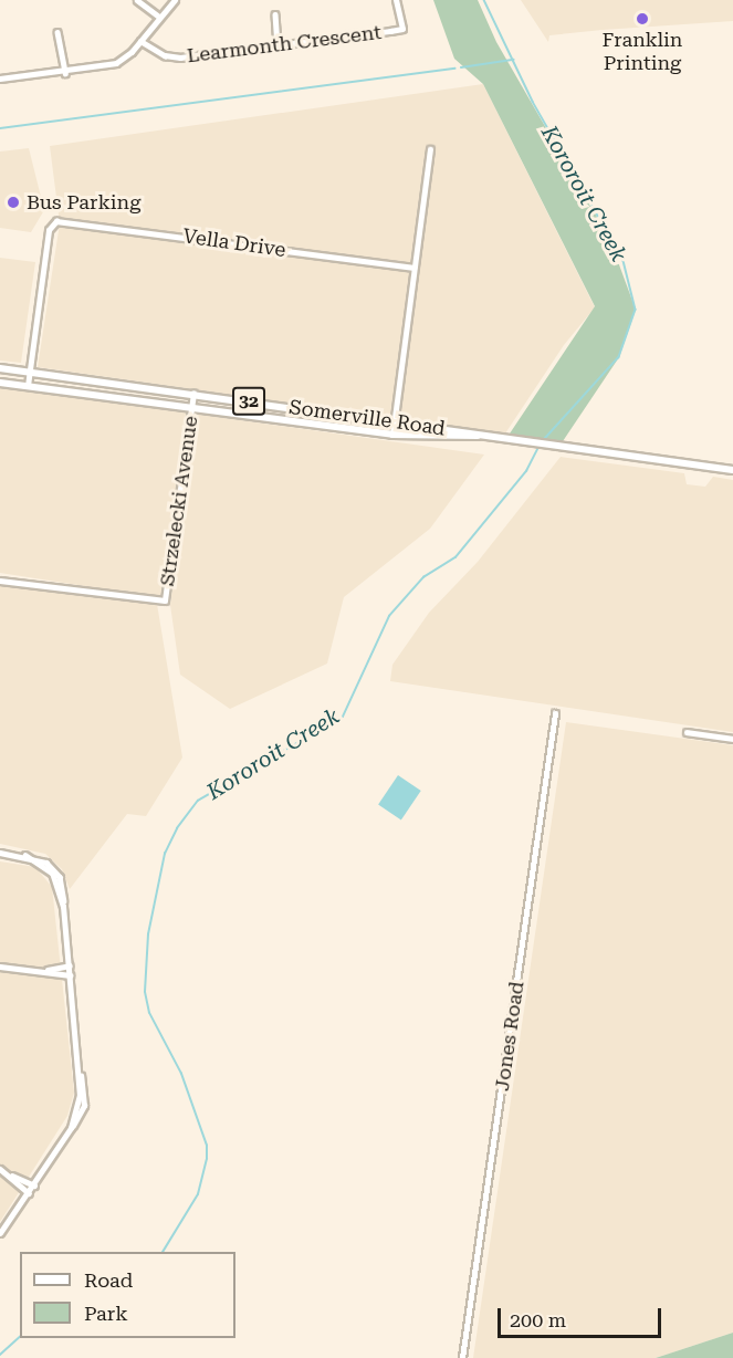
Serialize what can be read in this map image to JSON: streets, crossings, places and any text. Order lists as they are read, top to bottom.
{
  "streets": {
    "main road": ["32", "Somerville Road"],
    "street": [
      "Learmonth Crescent",
      "Vella Drive",
      "Strzelecki Avenue",
      "Jones Road"
    ]
  },
  "crossings": [
    ["Vella Drive", "Somerville Road"],
    ["Somerville Road", "Strzelecki Avenue"]
  ],
  "water": ["Kororoit Creek"],
  "places": ["Franklin Printing", "Bus Parking"],
  "legend": ["Road", "Park"],
  "scale_bar": "200 m"
}
